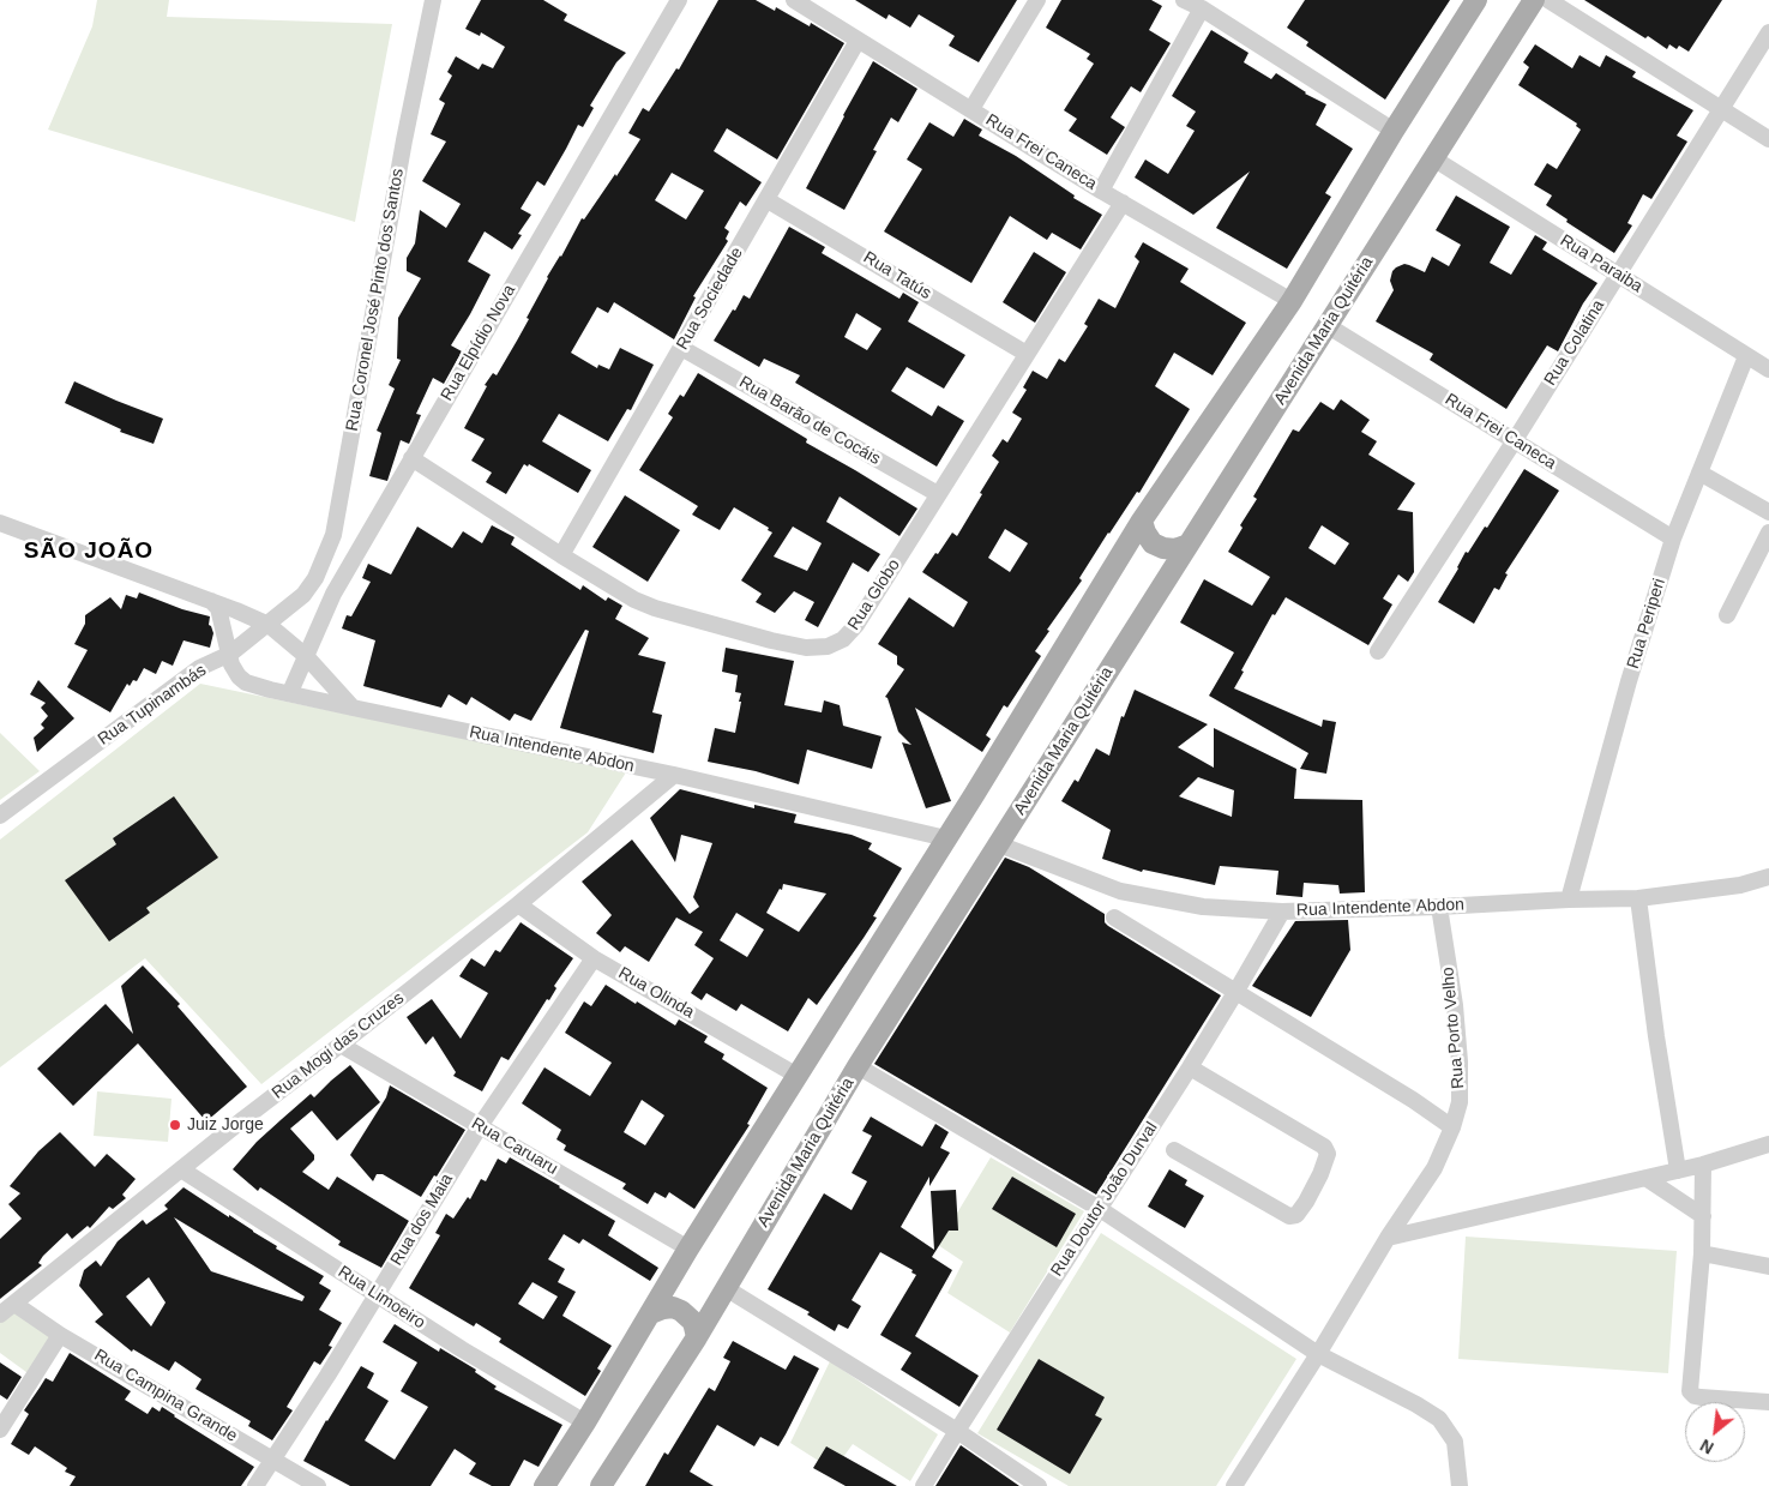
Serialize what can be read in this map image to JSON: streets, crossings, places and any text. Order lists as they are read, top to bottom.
{
  "streets": {
    "main road": ["Avenida Maria Quitéria"],
    "street": [
      "Rua Frei Caneca",
      "Rua Paraiba",
      "Rua Tatús",
      "Rua Sociedade",
      "Rua Coronel José Pinto dos Santos",
      "Rua Elpídio Nova",
      "Rua Colatina",
      "Rua Barão de Cocáis",
      "Rua Globo",
      "Rua Periperi",
      "Rua Tupinambás",
      "Rua Intendente Abdon",
      "Rua Olinda",
      "Rua Porto Velho",
      "Rua Mogi das Cruzes",
      "Rua Caruaru",
      "Rua Doutor João Durval",
      "Rua dos Maia",
      "Rua Limoeiro",
      "Rua Campina Grande"
    ]
  },
  "crossings": [
    ["Rua Frei Caneca", "Rua Sociedade"],
    ["Rua Frei Caneca", "Avenida Maria Quitéria"],
    ["Rua Frei Caneca", "Rua Colatina"],
    ["Rua Frei Caneca", "Rua Globo"],
    ["Rua Frei Caneca", "Rua Periperi"],
    ["Rua Paraiba", "Avenida Maria Quitéria"],
    ["Rua Paraiba", "Rua Colatina"],
    ["Rua Paraiba", "Rua Periperi"],
    ["Rua Tatús", "Rua Sociedade"],
    ["Rua Tatús", "Rua Globo"],
    ["Rua Sociedade", "Rua Barão de Cocáis"],
    ["Rua Sociedade", "Rua Globo"],
    ["Rua Coronel José Pinto dos Santos", "Rua Tupinambás"],
    ["Avenida Maria Quitéria", "Rua Intendente Abdon"],
    ["Rua Elpídio Nova", "Rua Globo"],
    ["Rua Elpídio Nova", "Rua Tupinambás"],
    ["Rua Elpídio Nova", "Rua Intendente Abdon"],
    ["Rua Barão de Cocáis", "Rua Globo"],
    ["Rua Periperi", "Rua Intendente Abdon"],
    ["Rua Tupinambás", "Rua Intendente Abdon"],
    ["Rua Intendente Abdon", "Rua Porto Velho"],
    ["Rua Intendente Abdon", "Rua Mogi das Cruzes"],
    ["Rua Intendente Abdon", "Rua Doutor João Durval"],
    ["Rua Olinda", "Rua Mogi das Cruzes"],
    ["Rua Olinda", "Rua dos Maia"],
    ["Rua Mogi das Cruzes", "Rua Caruaru"],
    ["Rua Mogi das Cruzes", "Rua Limoeiro"],
    ["Rua Mogi das Cruzes", "Rua Campina Grande"],
    ["Rua Caruaru", "Rua dos Maia"],
    ["Rua dos Maia", "Rua Limoeiro"],
    ["Rua dos Maia", "Rua Campina Grande"]
  ],
  "districts": ["SÃO JOÃO"],
  "places": ["Juiz Jorge"],
  "north": "bottom left"
}
